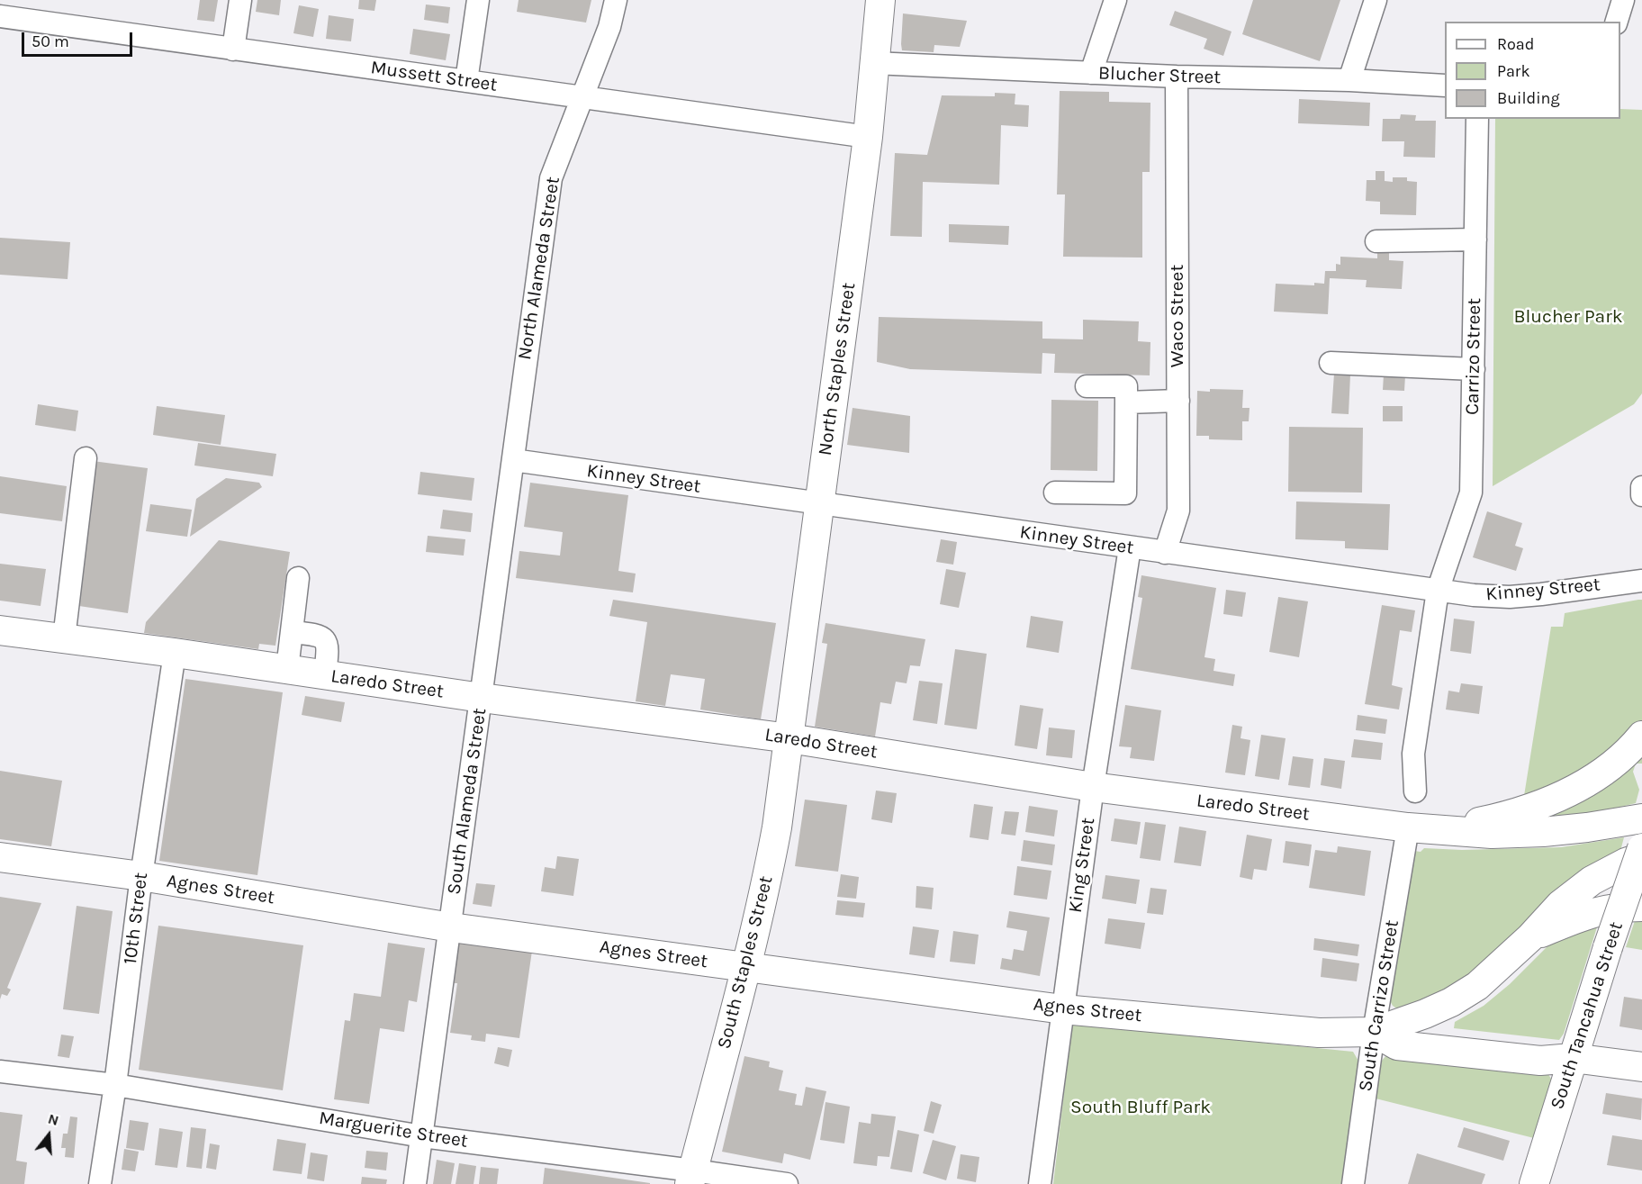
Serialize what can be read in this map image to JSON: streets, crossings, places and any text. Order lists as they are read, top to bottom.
{
  "streets": {
    "main road": [
      "North Staples Street",
      "Laredo Street",
      "Agnes Street",
      "South Staples Street",
      "South Tancahua Street"
    ],
    "street": [
      "Blucher Street",
      "Mussett Street",
      "North Alameda Street",
      "Waco Street",
      "Carrizo Street",
      "Kinney Street",
      "South Alameda Street",
      "King Street",
      "10th Street",
      "South Carrizo Street",
      "Marguerite Street"
    ]
  },
  "crossings": [
    ["Blucher Street", "Waco Street"],
    ["Blucher Street", "North Staples Street"],
    ["Mussett Street", "North Alameda Street"],
    ["Mussett Street", "North Staples Street"],
    ["North Alameda Street", "South Alameda Street"],
    ["Waco Street", "Kinney Street"],
    ["Carrizo Street", "Kinney Street"],
    ["North Staples Street", "Kinney Street"],
    ["North Staples Street", "Laredo Street"],
    ["North Staples Street", "South Staples Street"],
    ["Kinney Street", "South Alameda Street"],
    ["Kinney Street", "King Street"],
    ["Laredo Street", "South Alameda Street"],
    ["Laredo Street", "King Street"],
    ["Laredo Street", "10th Street"],
    ["Laredo Street", "South Staples Street"],
    ["Laredo Street", "South Carrizo Street"],
    ["South Alameda Street", "Agnes Street"],
    ["South Alameda Street", "Marguerite Street"],
    ["King Street", "Agnes Street"],
    ["Agnes Street", "10th Street"],
    ["Agnes Street", "South Staples Street"],
    ["Agnes Street", "South Carrizo Street"],
    ["10th Street", "Marguerite Street"],
    ["South Staples Street", "Marguerite Street"]
  ],
  "parks": ["Blucher Park", "South Bluff Park"],
  "legend": ["Road", "Park", "Building"],
  "scale_bar": "50 m",
  "north": "top"
}
